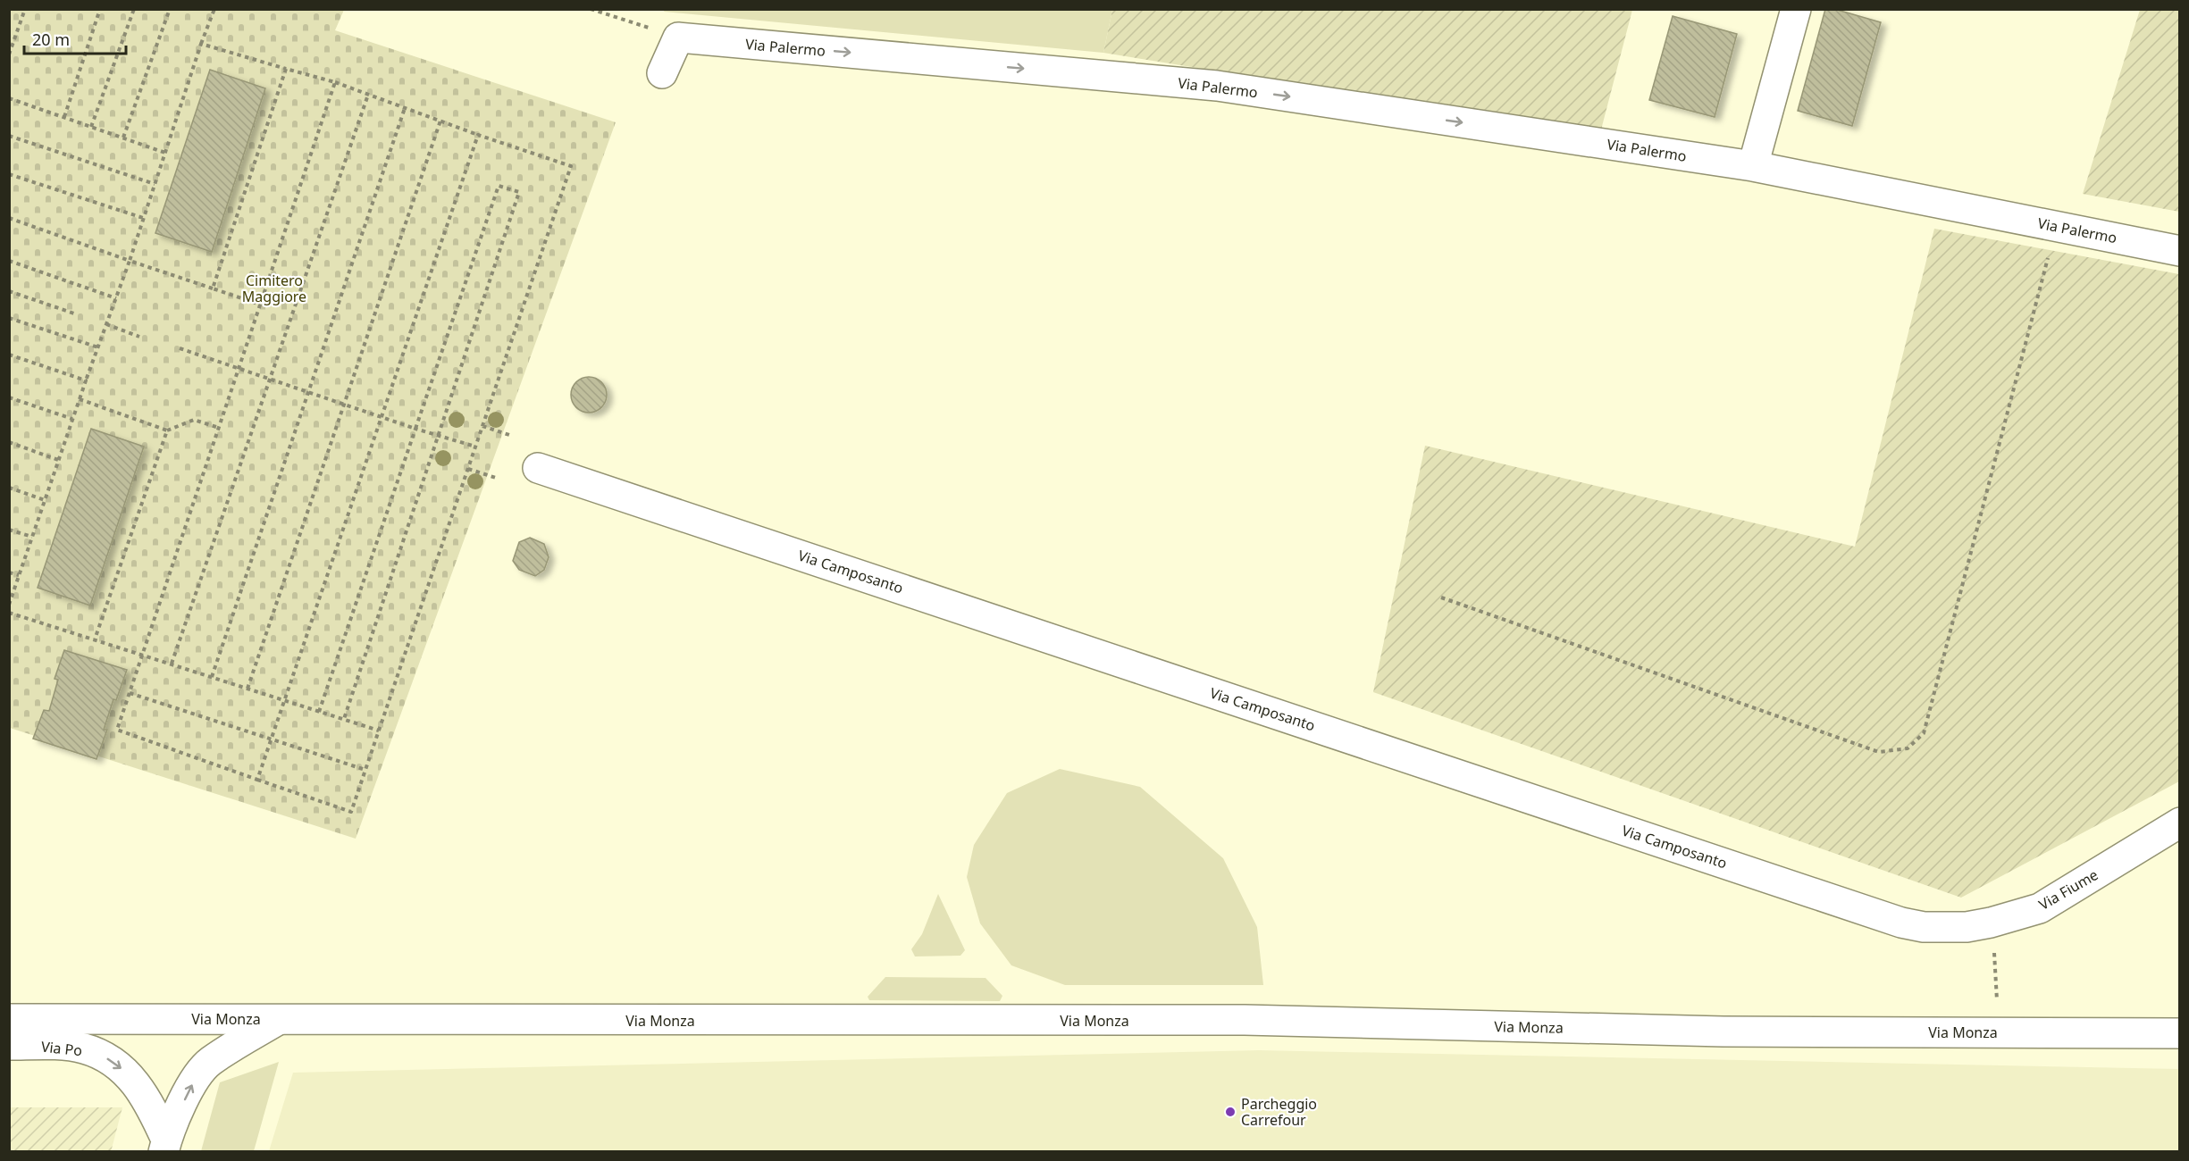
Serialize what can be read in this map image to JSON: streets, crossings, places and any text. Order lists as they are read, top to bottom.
{
  "streets": {
    "street": [
      "Via Palermo",
      "Via Camposanto",
      "Via Fiume",
      "Via Monza",
      "Via Po"
    ]
  },
  "crossings": [
    ["Via Camposanto", "Via Fiume"],
    ["Via Monza", "Via Po"]
  ],
  "one_way": ["Via Palermo"],
  "parks": ["Cimitero Maggiore"],
  "places": ["Parcheggio Carrefour"],
  "scale_bar": "20 m"
}
